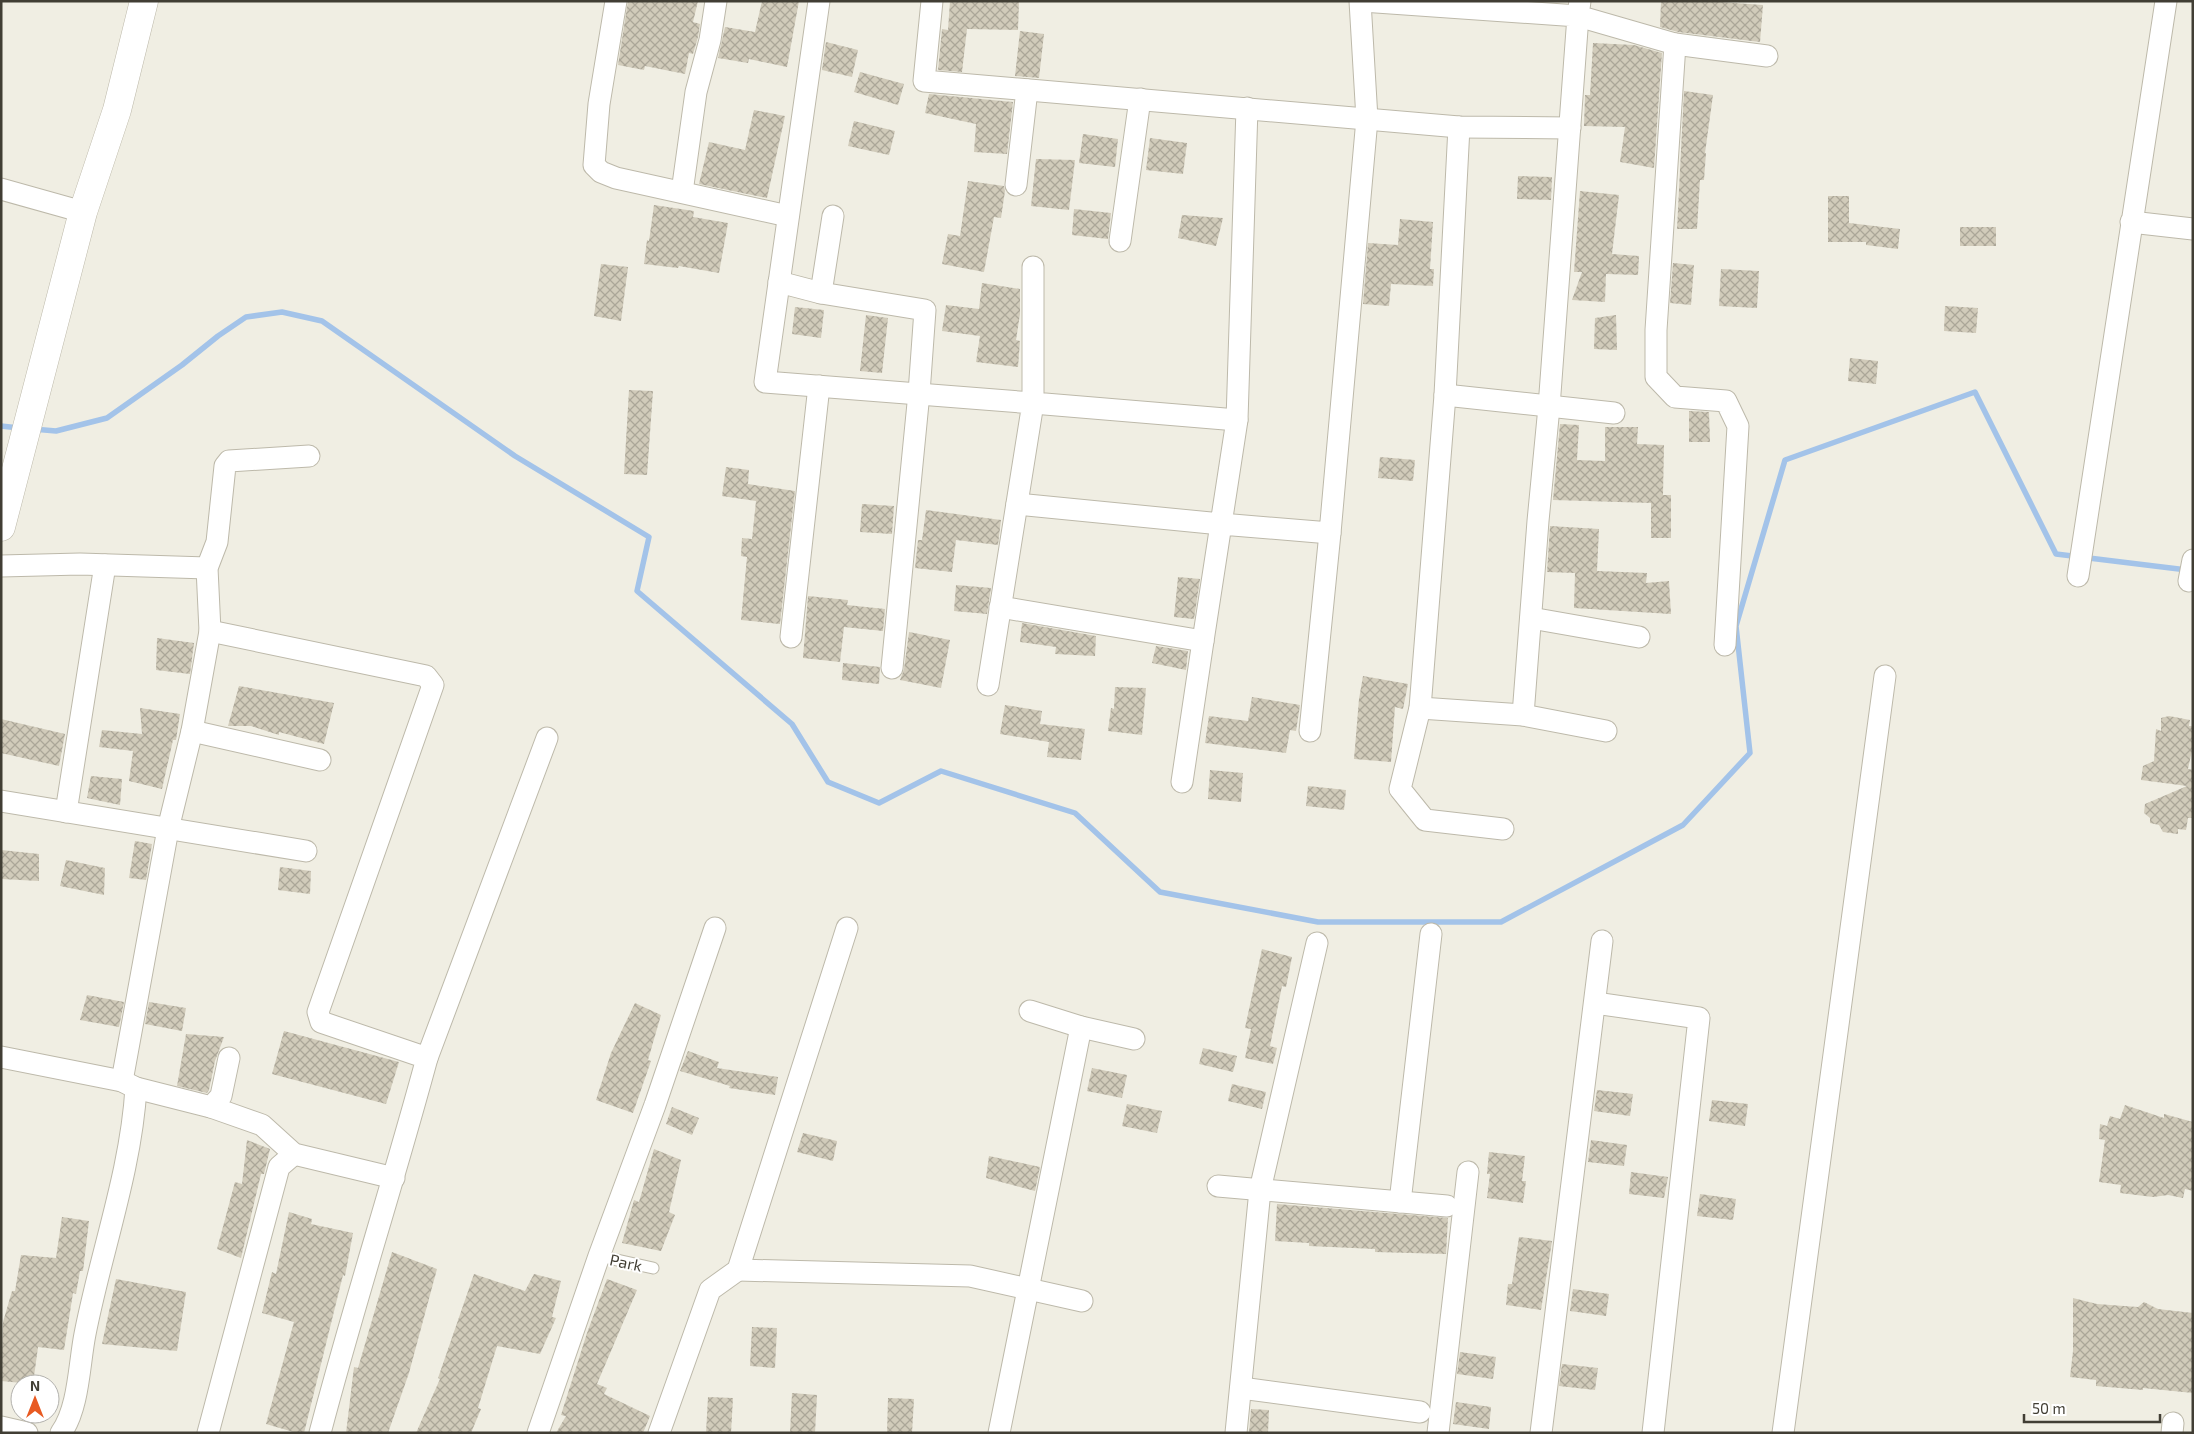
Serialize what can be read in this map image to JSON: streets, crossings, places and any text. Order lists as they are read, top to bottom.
{
  "streets": {
    "lane": ["Park"]
  },
  "scale_bar": "50 m",
  "north": "top"
}
